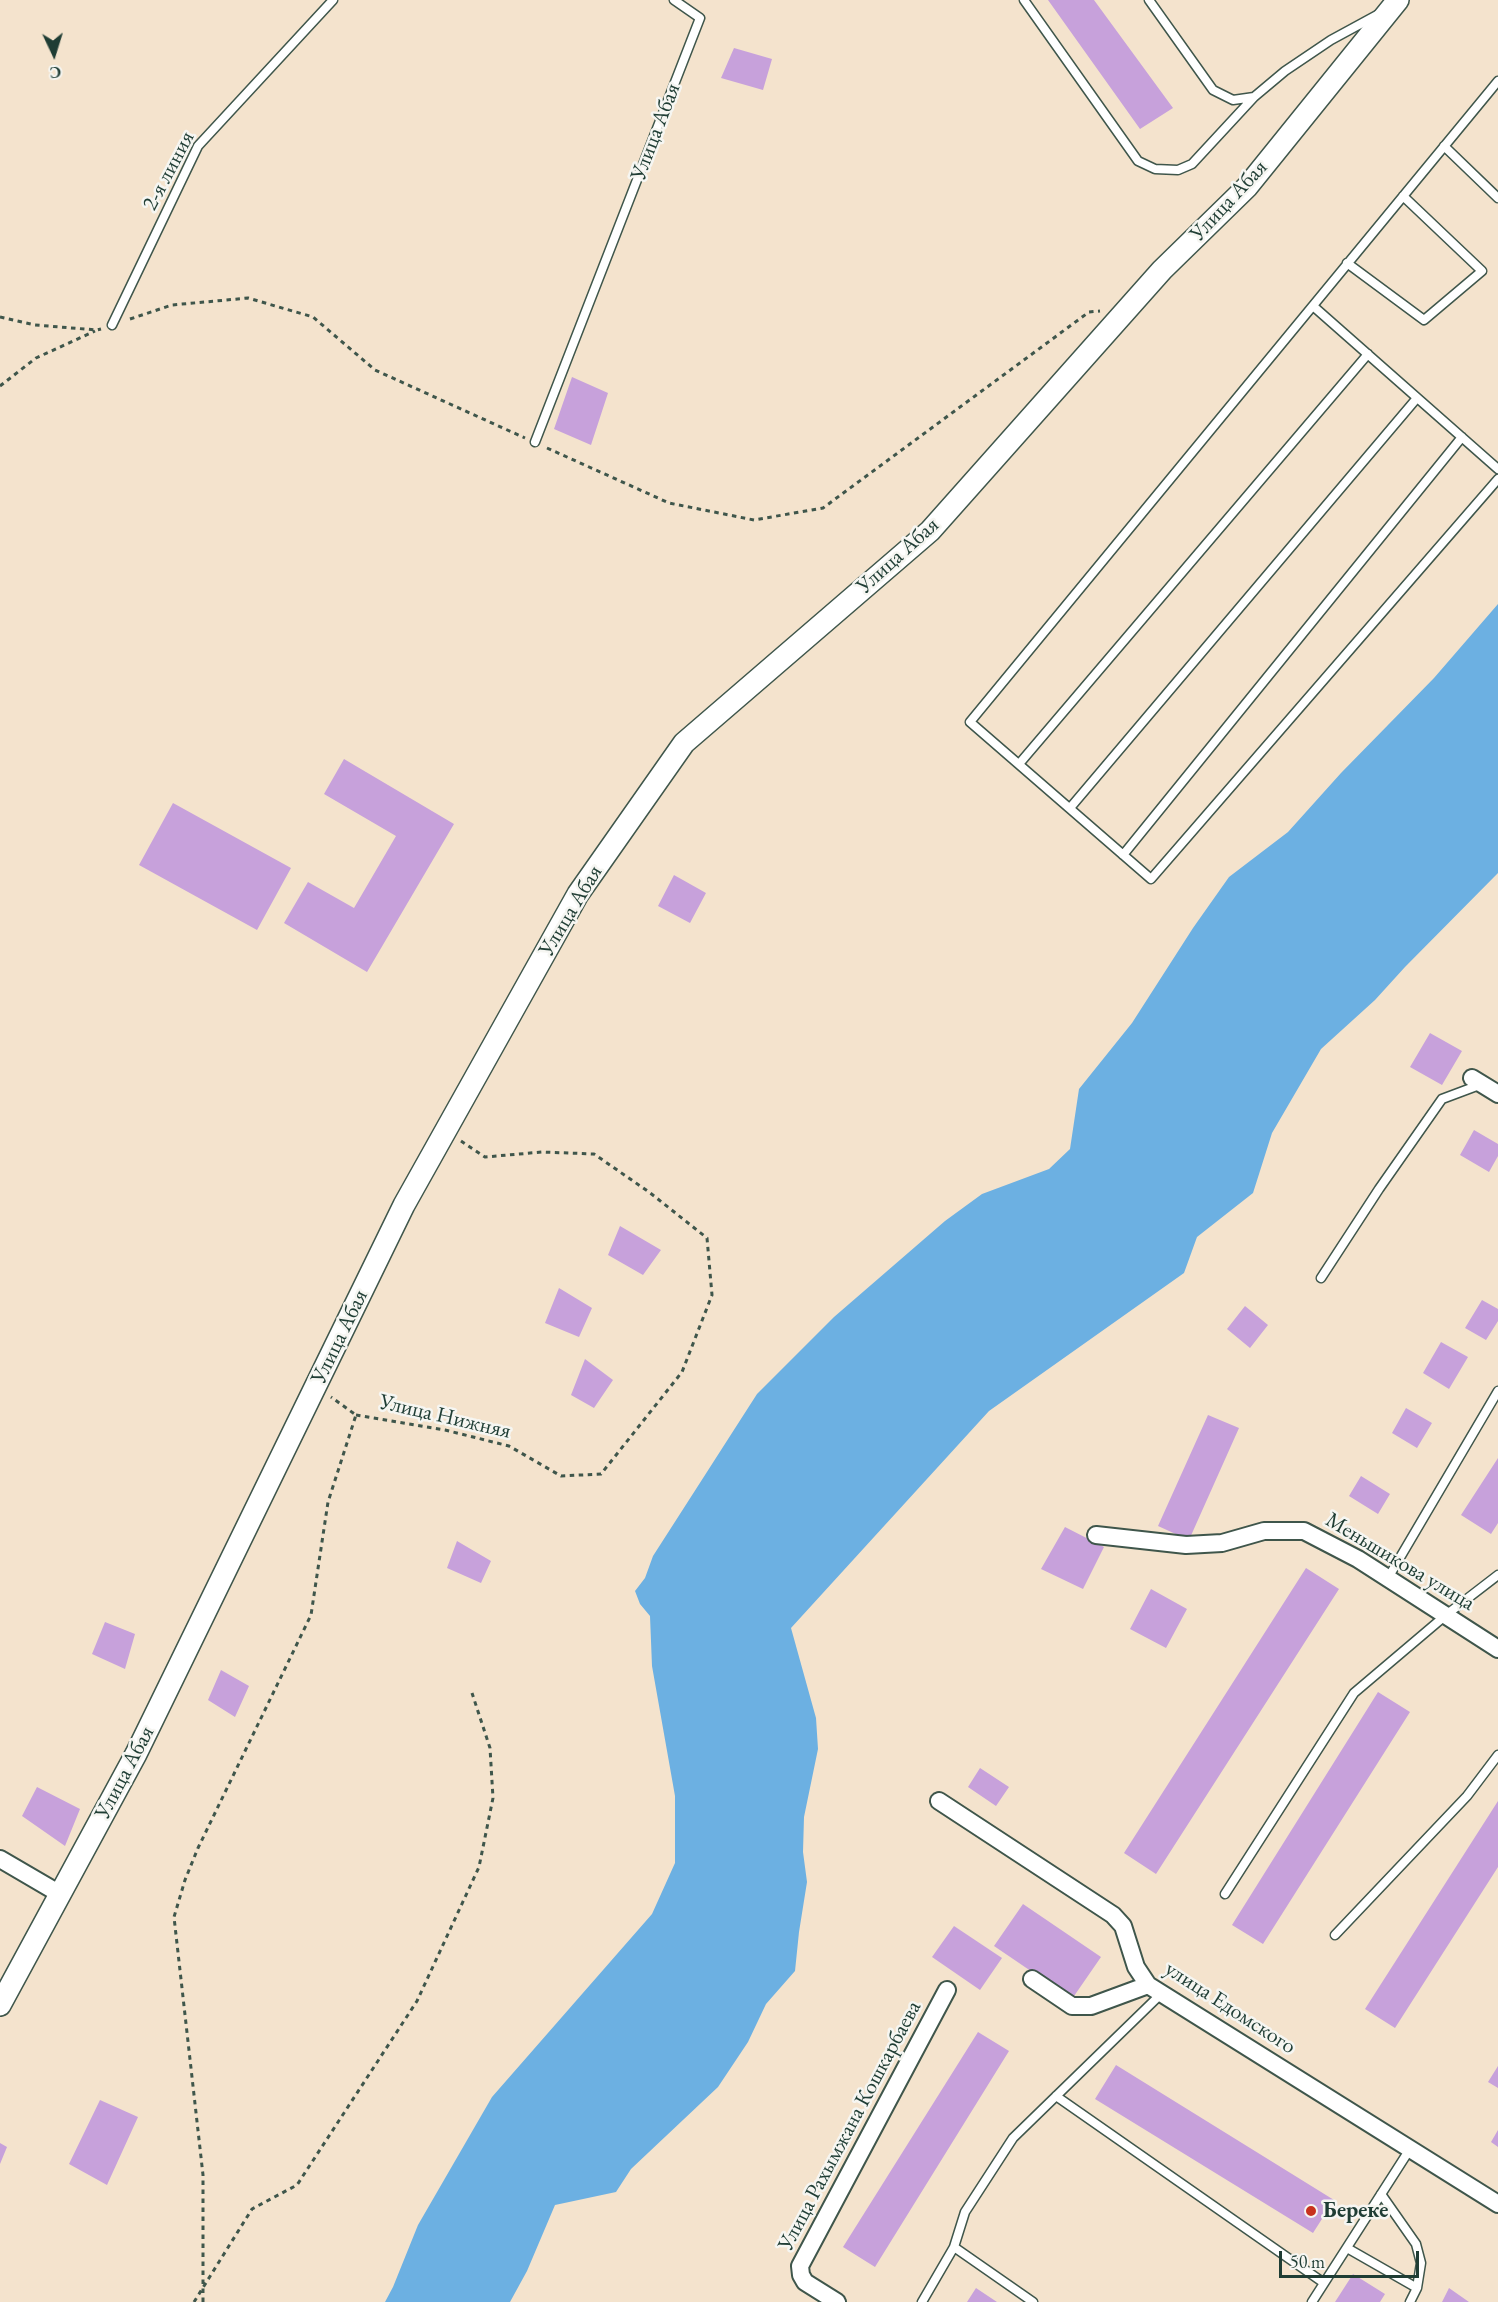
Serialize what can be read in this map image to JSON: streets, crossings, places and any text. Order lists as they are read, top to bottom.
{
  "streets": {
    "street": [
      "Улица Абая",
      "Меньшикова улица",
      "улица Едомского",
      "Улица Рахымжана Кошкарбаева"
    ],
    "lane": ["2-я линия"],
    "path": ["Улица Нижняя"]
  },
  "crossings": [
    ["Улица Абая", "Улица Нижняя"]
  ],
  "places": ["Береке"],
  "scale_bar": "50 m",
  "north": "bottom"
}
